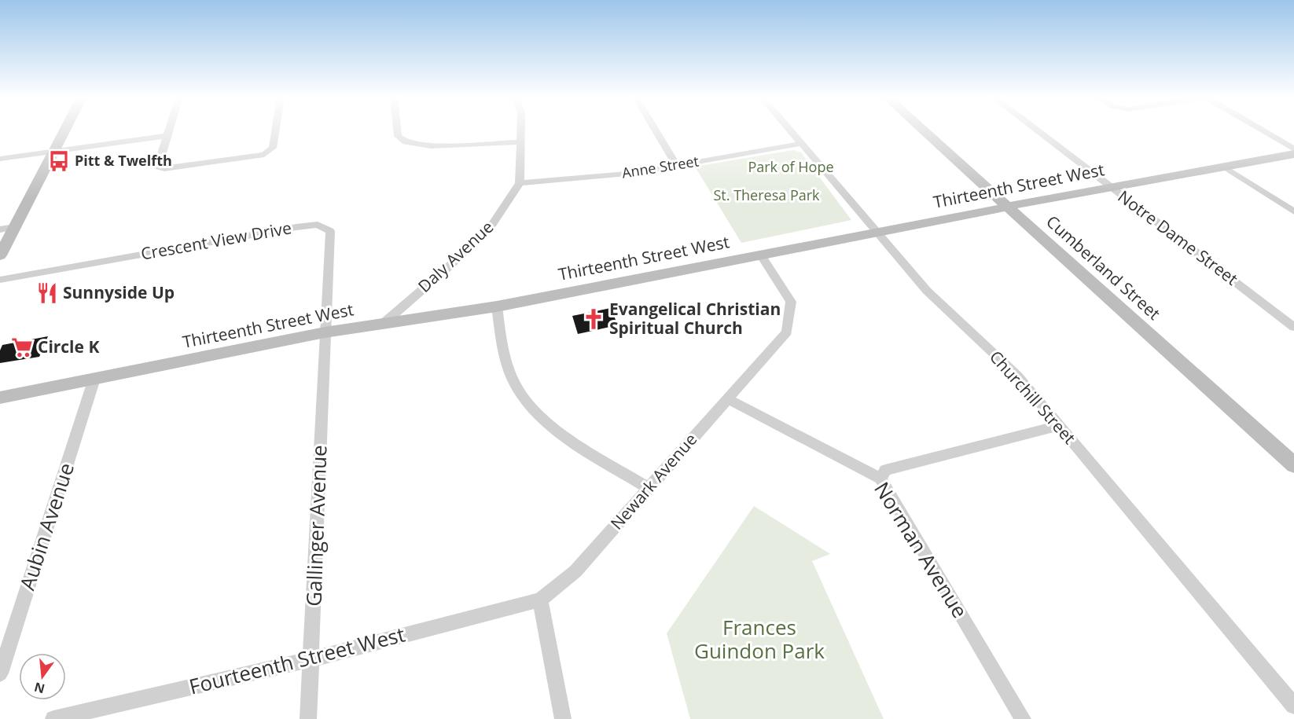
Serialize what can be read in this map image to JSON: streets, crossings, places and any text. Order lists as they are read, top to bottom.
{
  "streets": {
    "street": [
      "Anne Street",
      "Thirteenth Street West",
      "Notre Dame Street",
      "Crescent View Drive",
      "Daly Avenue",
      "Cumberland Street",
      "Churchill Street",
      "Newark Avenue",
      "Gallinger Avenue",
      "Aubin Avenue",
      "Norman Avenue",
      "Fourteenth Street West"
    ]
  },
  "crossings": [
    ["Anne Street", "Daly Avenue"],
    ["Anne Street", "Churchill Street"],
    ["Thirteenth Street West", "Notre Dame Street"],
    ["Thirteenth Street West", "Crescent View Drive"],
    ["Thirteenth Street West", "Daly Avenue"],
    ["Thirteenth Street West", "Cumberland Street"],
    ["Thirteenth Street West", "Churchill Street"],
    ["Thirteenth Street West", "Newark Avenue"],
    ["Thirteenth Street West", "Gallinger Avenue"],
    ["Thirteenth Street West", "Aubin Avenue"],
    ["Crescent View Drive", "Gallinger Avenue"],
    ["Newark Avenue", "Norman Avenue"],
    ["Newark Avenue", "Fourteenth Street West"],
    ["Gallinger Avenue", "Fourteenth Street West"]
  ],
  "parks": ["Park of Hope", "St. Theresa Park", "Frances Guindon Park"],
  "places": {
    "bus stop": ["Pitt & Twelfth"],
    "restaurant": ["Sunnyside Up"],
    "church": ["Evangelical Christian Spiritual Church"],
    "supermarket": ["Circle K"]
  },
  "north": "bottom"
}
